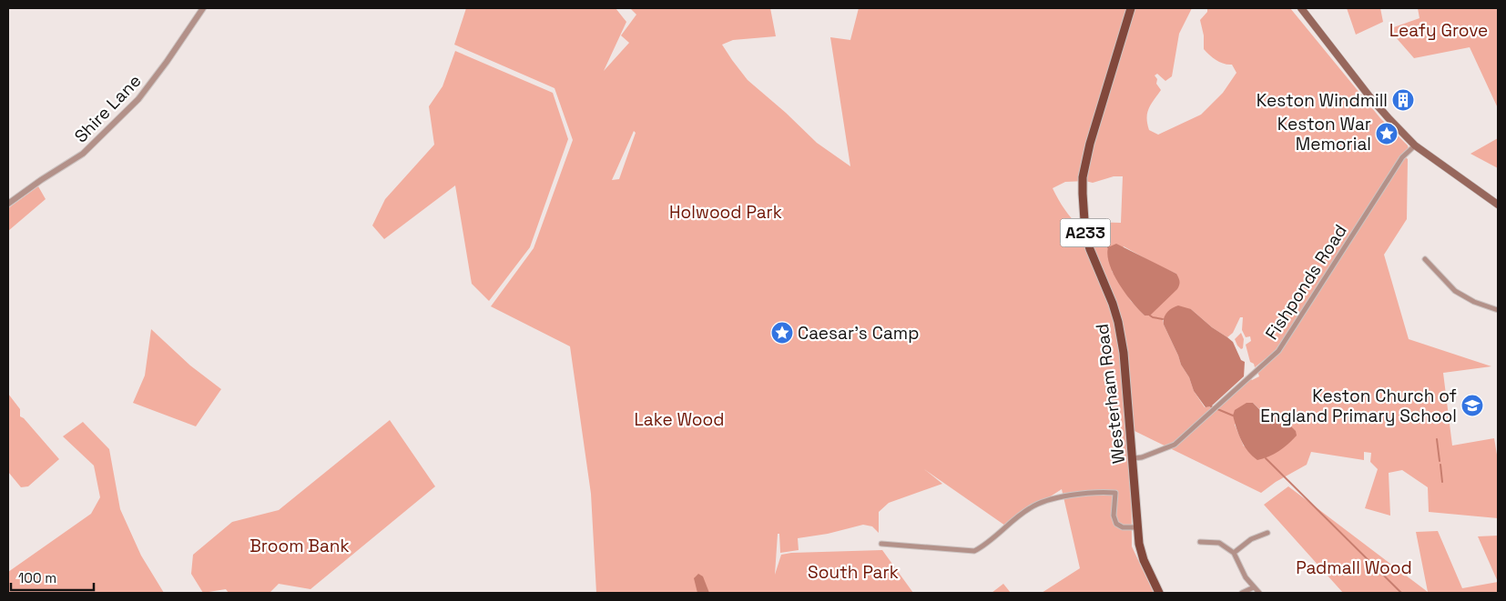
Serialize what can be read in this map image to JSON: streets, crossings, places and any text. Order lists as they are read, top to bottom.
{
  "streets": {
    "main road": ["A233", "Westerham Road"],
    "street": ["Shire Lane", "Fishponds Road"]
  },
  "crossings": [
    ["Fishponds Road", "Westerham Road"]
  ],
  "parks": [
    "Leafy Grove",
    "Holwood Park",
    "Lake Wood",
    "Broom Bank",
    "Padmall Wood",
    "South Park"
  ],
  "places": {
    "building": ["Keston Windmill"],
    "place": ["Keston War Memorial", "Caesar's Camp"],
    "school or university": ["Keston Church of England Primary School"]
  },
  "scale_bar": "100 m"
}
